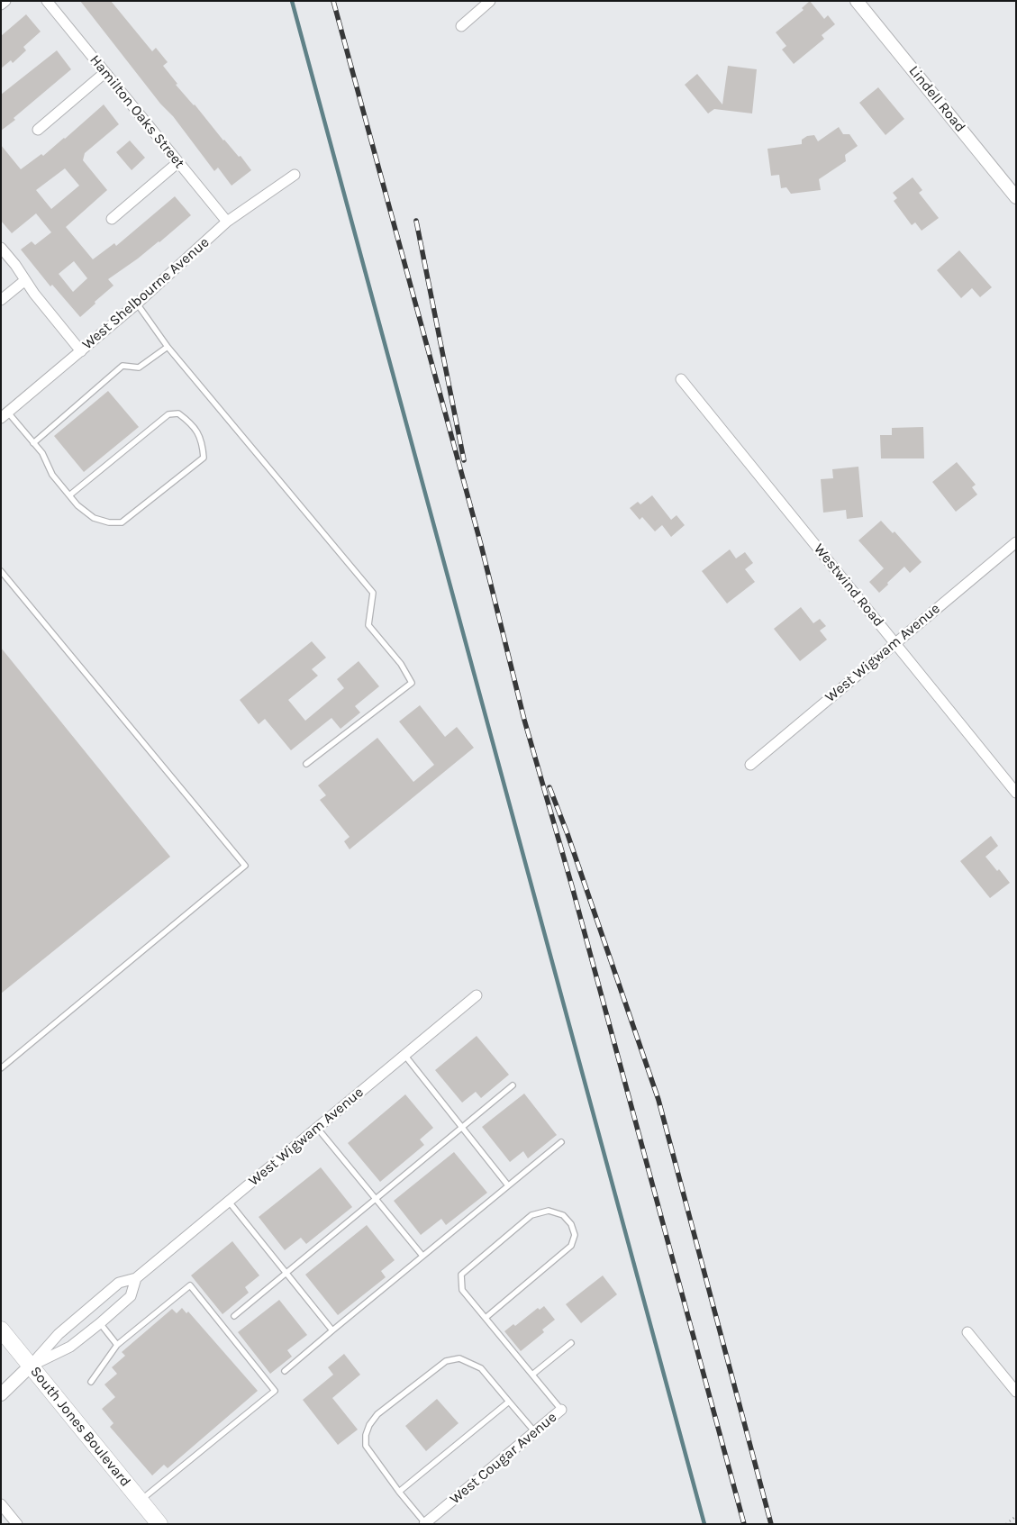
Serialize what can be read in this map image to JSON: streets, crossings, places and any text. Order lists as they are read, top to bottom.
{
  "streets": {
    "main road": ["South Jones Boulevard"],
    "street": [
      "Lindell Road",
      "Hamilton Oaks Street",
      "West Shelbourne Avenue",
      "Westwind Road",
      "West Wigwam Avenue",
      "West Cougar Avenue"
    ]
  },
  "crossings": [
    ["Hamilton Oaks Street", "West Shelbourne Avenue"],
    ["Westwind Road", "West Wigwam Avenue"],
    ["West Wigwam Avenue", "South Jones Boulevard"]
  ]
}
